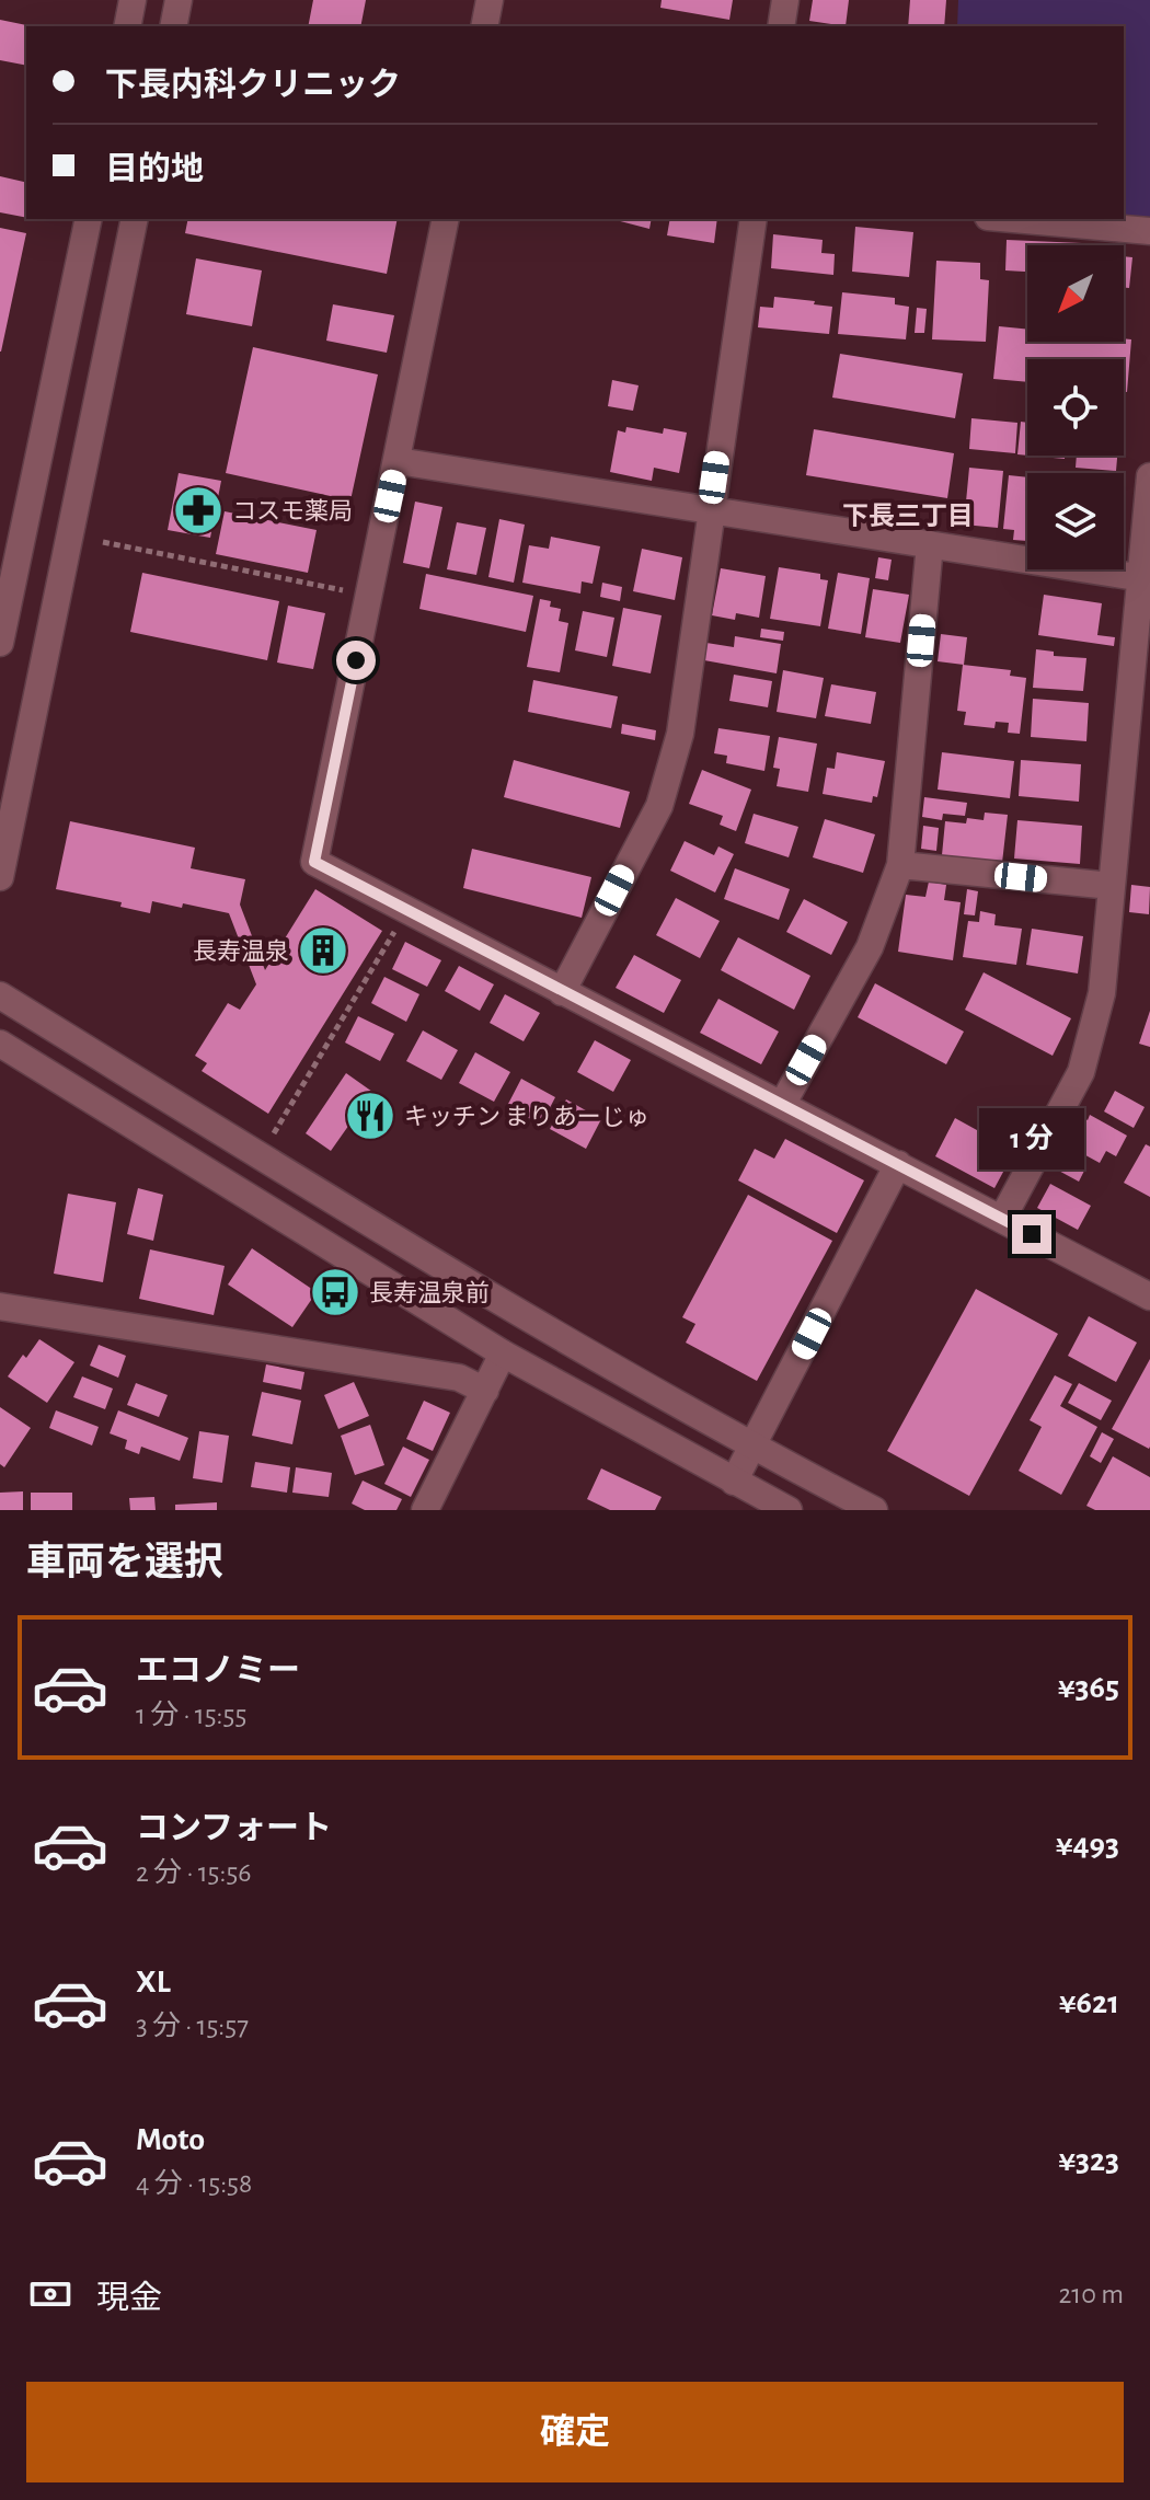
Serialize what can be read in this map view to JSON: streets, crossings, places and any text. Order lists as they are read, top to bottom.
{
  "districts": ["下長三丁目"],
  "places": {
    "pharmacy": ["コスモ薬局"],
    "building": ["長寿温泉"],
    "restaurant": ["キッチン まりあーじゅ"],
    "bus stop": ["長寿温泉前"]
  },
  "north": "bottom left",
  "page": {
    "banner": ["下長内科クリニック", "目的地"],
    "bubble": "1 分",
    "heading": "車両を選択",
    "list": [
      {
        "name": "エコノミー",
        "note": "1 分 · 15:55",
        "value": "¥365"
      },
      {
        "name": "コンフォート",
        "note": "2 分 · 15:56",
        "value": "¥493"
      },
      {
        "name": "XL",
        "note": "3 分 · 15:57",
        "value": "¥621"
      },
      {
        "name": "Moto",
        "note": "4 分 · 15:58",
        "value": "¥323"
      }
    ],
    "pay": ["現金", "210 m"],
    "buttons": "確定"
  }
}
